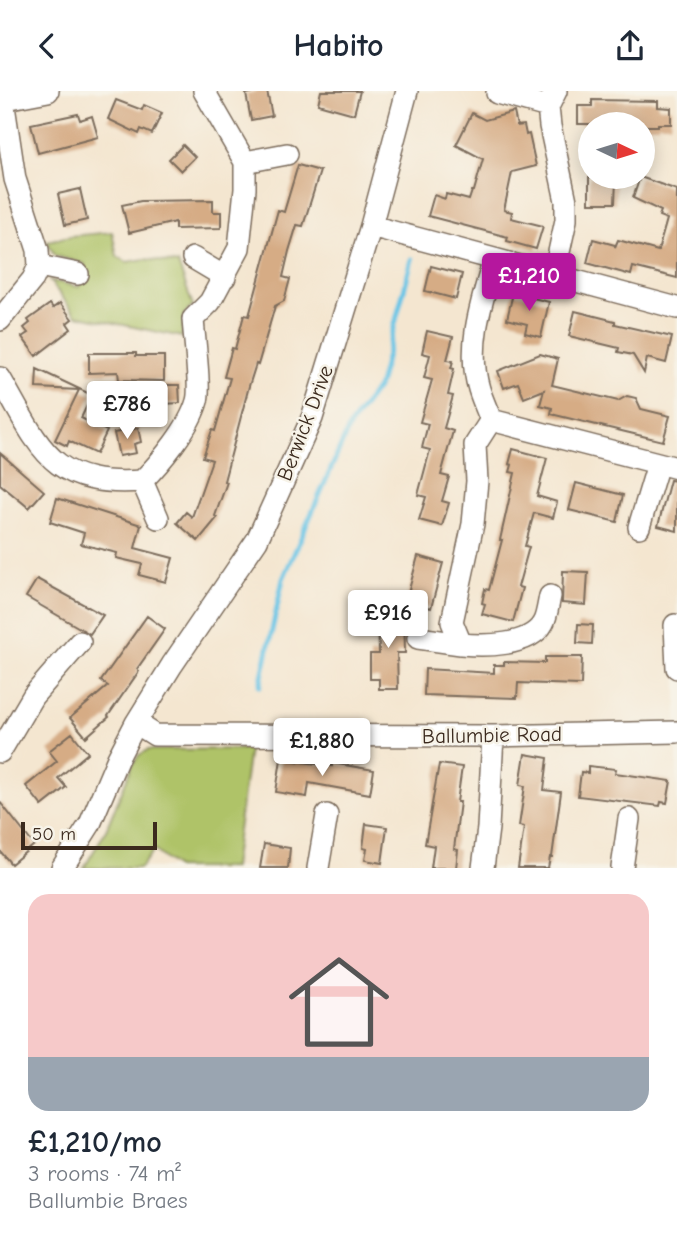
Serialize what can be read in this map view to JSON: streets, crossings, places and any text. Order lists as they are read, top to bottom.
{
  "streets": {
    "street": ["Berwick Drive", "Ballumbie Road"]
  },
  "crossings": [
    ["Berwick Drive", "Ballumbie Road"]
  ],
  "scale_bar": "50 m",
  "north": "right",
  "page": {
    "header": "Habito",
    "price": [
      "£1,210",
      "£786",
      "£916",
      "£1,880"
    ],
    "scale": "50 m",
    "list": [
      {
        "name": "£1,210/mo",
        "note": "3 rooms · 74 m² · Ballumbie Braes"
      }
    ]
  }
}
